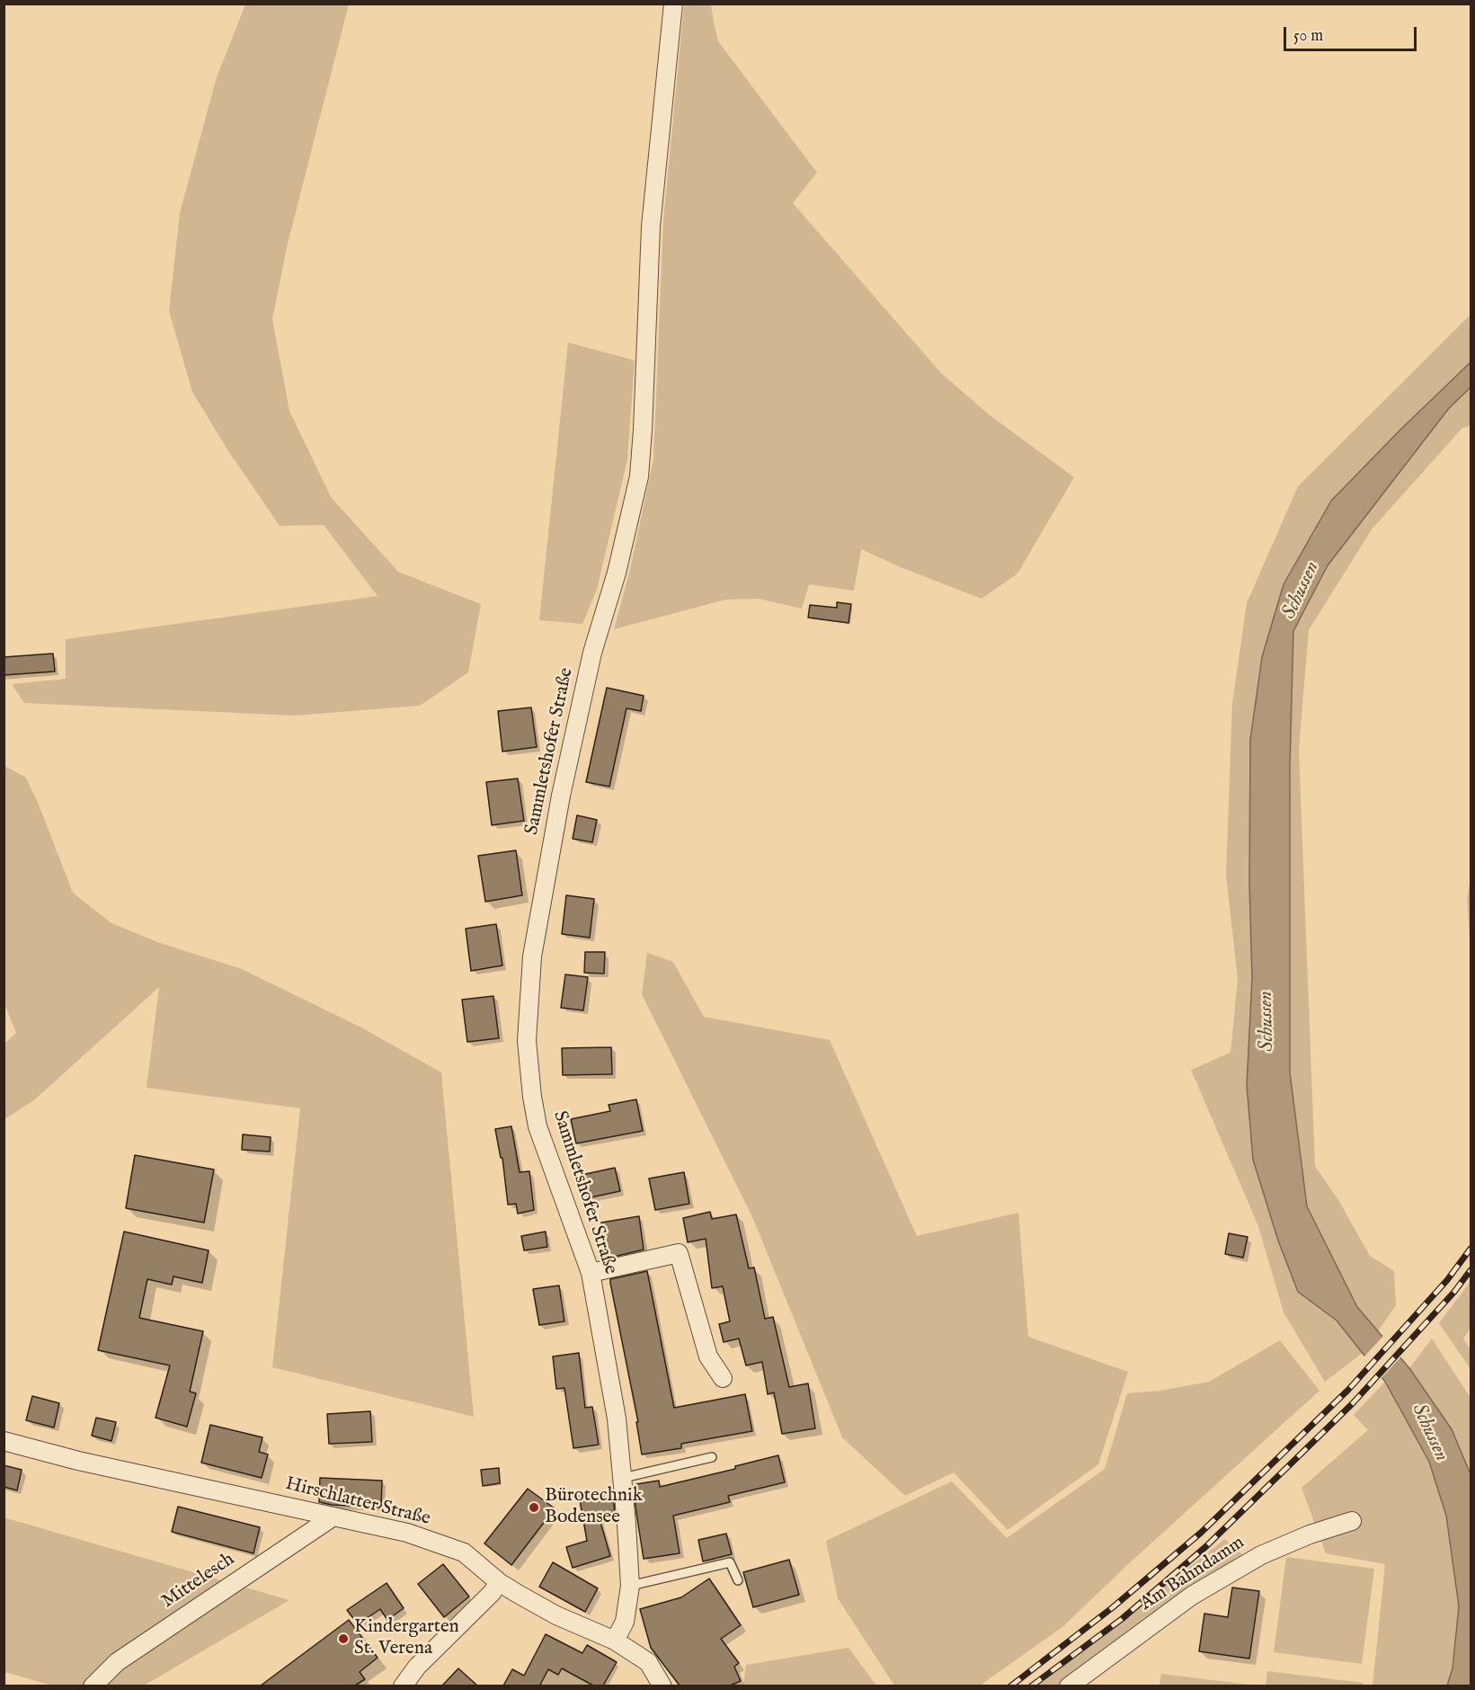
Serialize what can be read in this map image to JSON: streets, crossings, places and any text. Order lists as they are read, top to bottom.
{
  "streets": {
    "street": [
      "Sammletshofer Straße",
      "Hirschlatter Straße",
      "Am Bahndamm",
      "Mittelesch"
    ]
  },
  "crossings": [
    ["Sammletshofer Straße", "Hirschlatter Straße"],
    ["Hirschlatter Straße", "Mittelesch"]
  ],
  "water": ["Schussen"],
  "places": ["Bürotechnik Bodensee", "Kindergarten St. Verena"],
  "scale_bar": "50 m"
}
